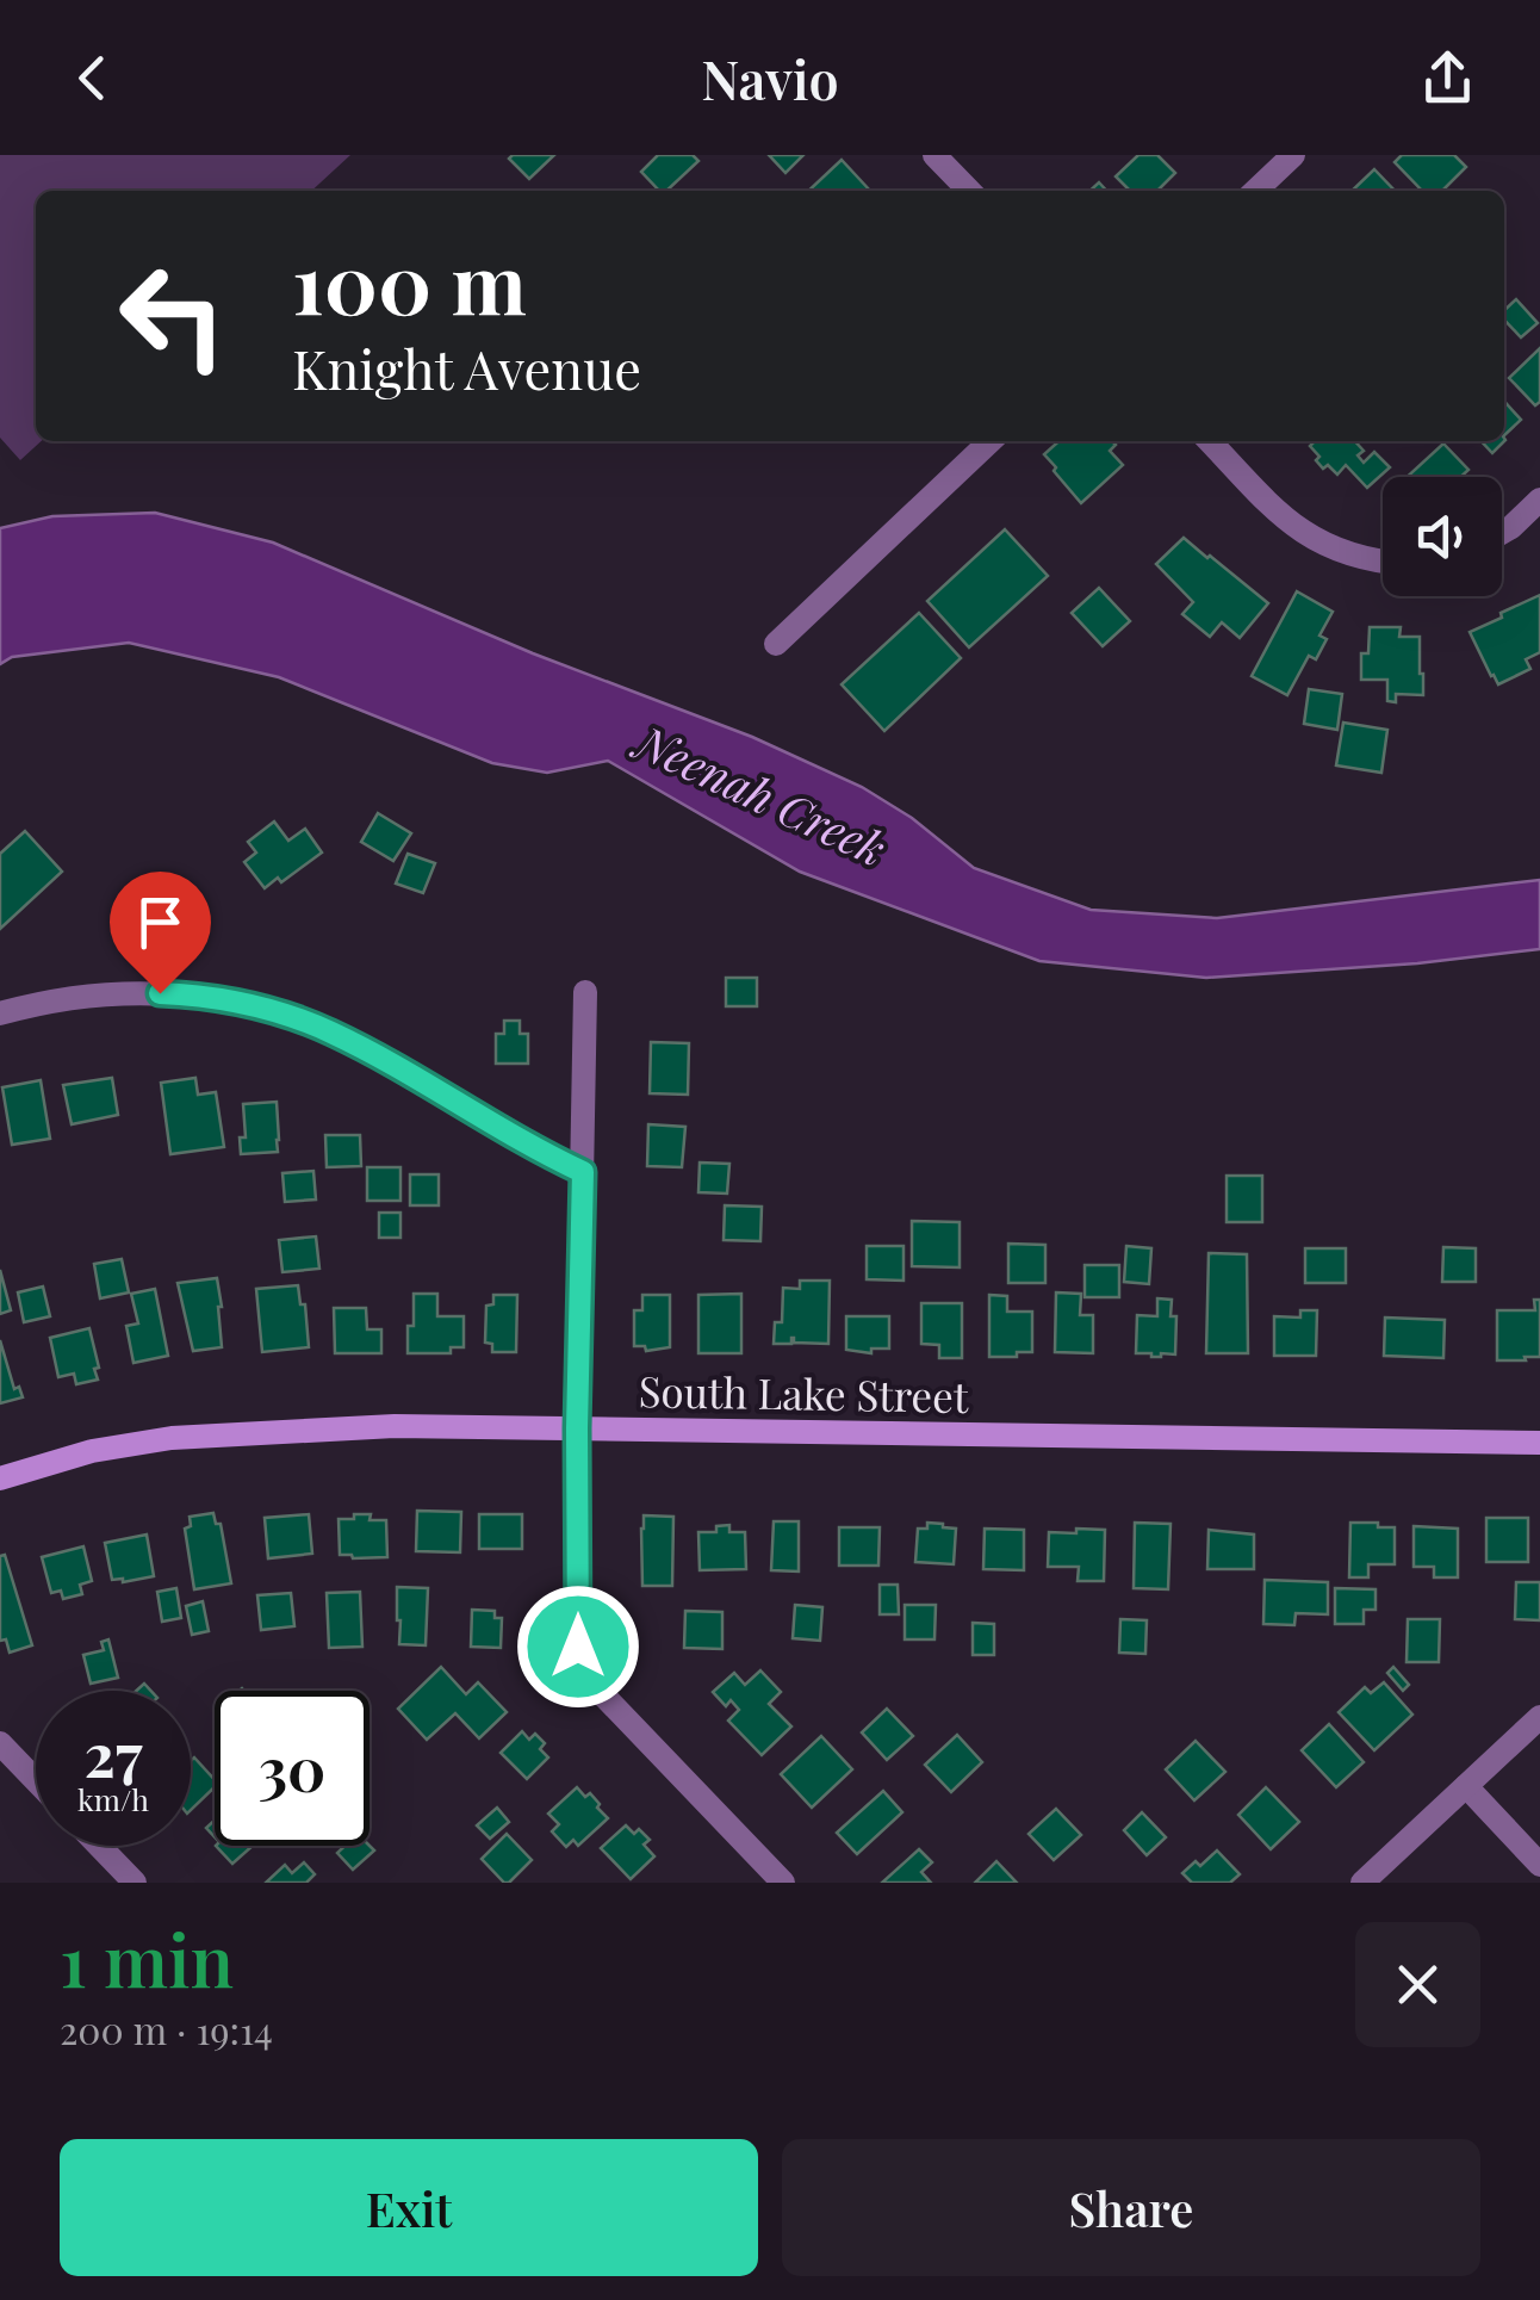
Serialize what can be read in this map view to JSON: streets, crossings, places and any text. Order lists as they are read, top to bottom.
{
  "streets": {
    "street": ["South Lake Street"]
  },
  "water": ["Neenah Creek"],
  "page": {
    "header": "Navio",
    "turn": ["100 m", "Knight Avenue"],
    "speed": "27 km/h",
    "limit": "30",
    "heading": ["1 min", "200 m · 19:14"],
    "buttons": ["Exit", "Share"]
  }
}
